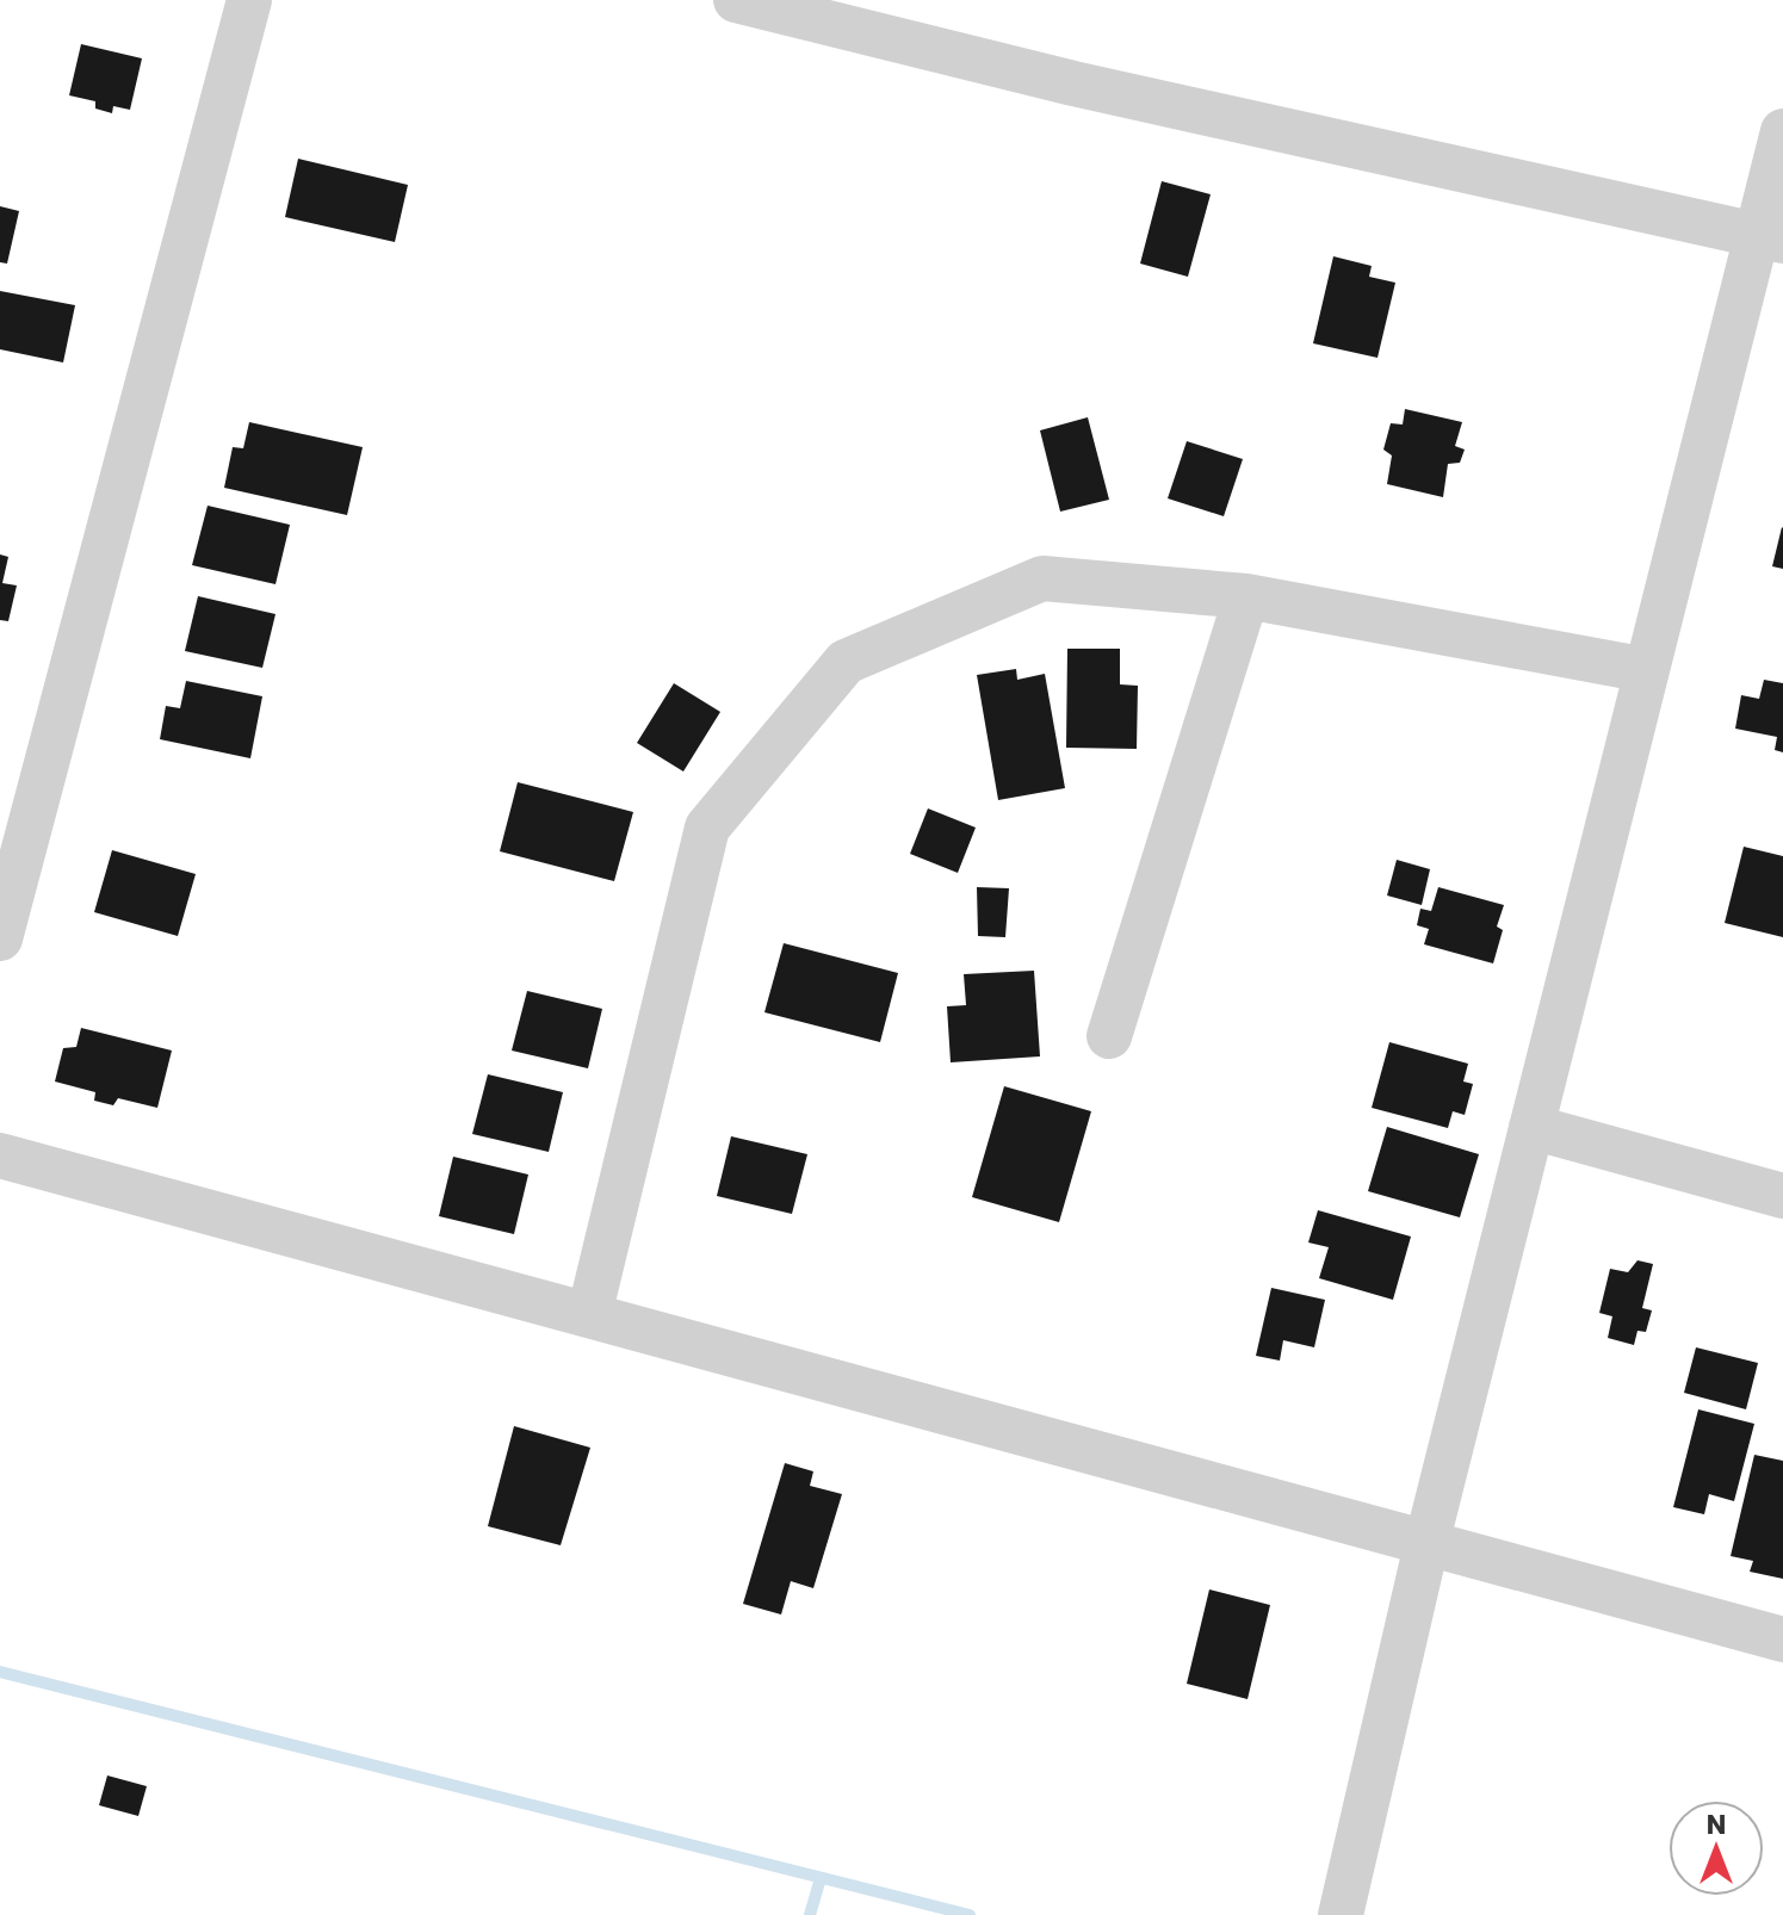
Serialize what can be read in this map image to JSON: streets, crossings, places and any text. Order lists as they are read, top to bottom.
{
  "north": "top"
}
